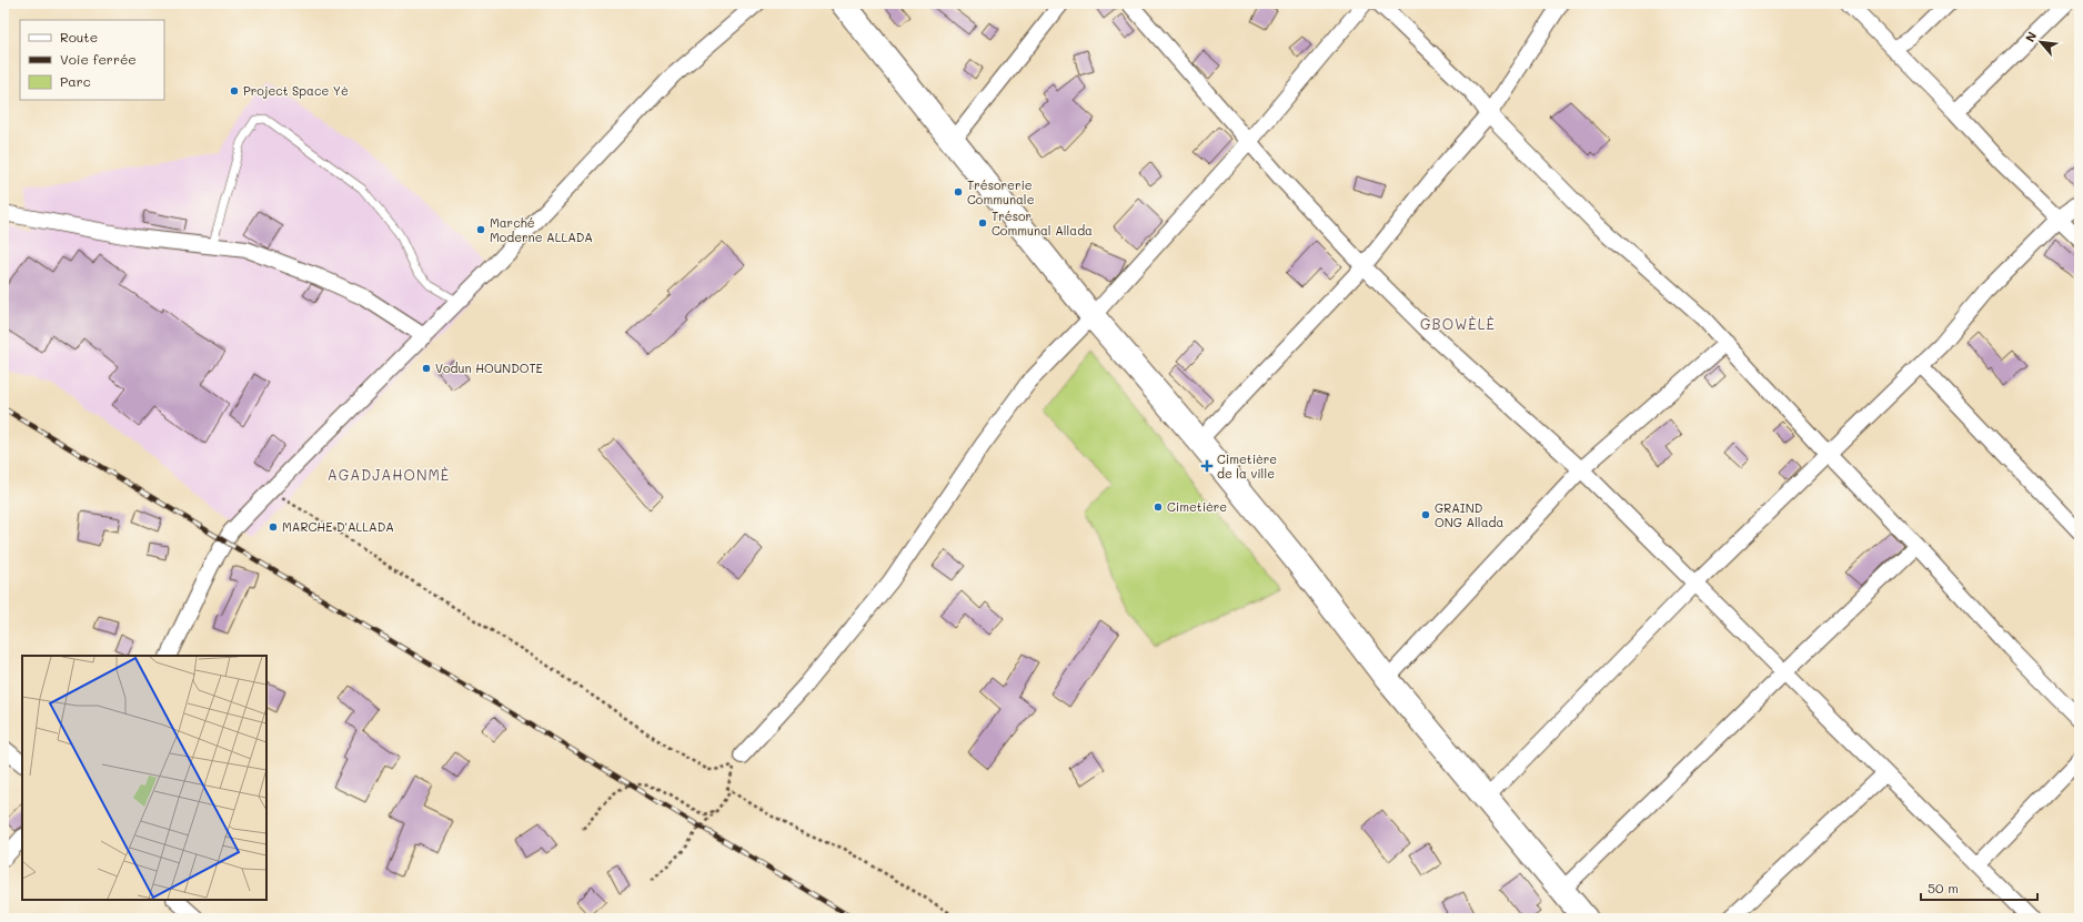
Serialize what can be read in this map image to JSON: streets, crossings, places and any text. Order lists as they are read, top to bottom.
{
  "districts": ["GBOWÈLÈ", "AGADJAHONMÈ"],
  "places": {
    "other": [
      "Project Space Yè",
      "Trésorerie Communale",
      "Trésor Communal Allada",
      "Marché Moderne ALLADA",
      "Vodun HOUNDOTE",
      "Cimetière",
      "GRAIND ONG Allada",
      "MARCHE D'ALLADA"
    ],
    "health": ["Cimetière de la ville"]
  },
  "legend": ["Route", "Voie ferrée", "Parc"],
  "scale_bar": "50 m",
  "north": "top left"
}
